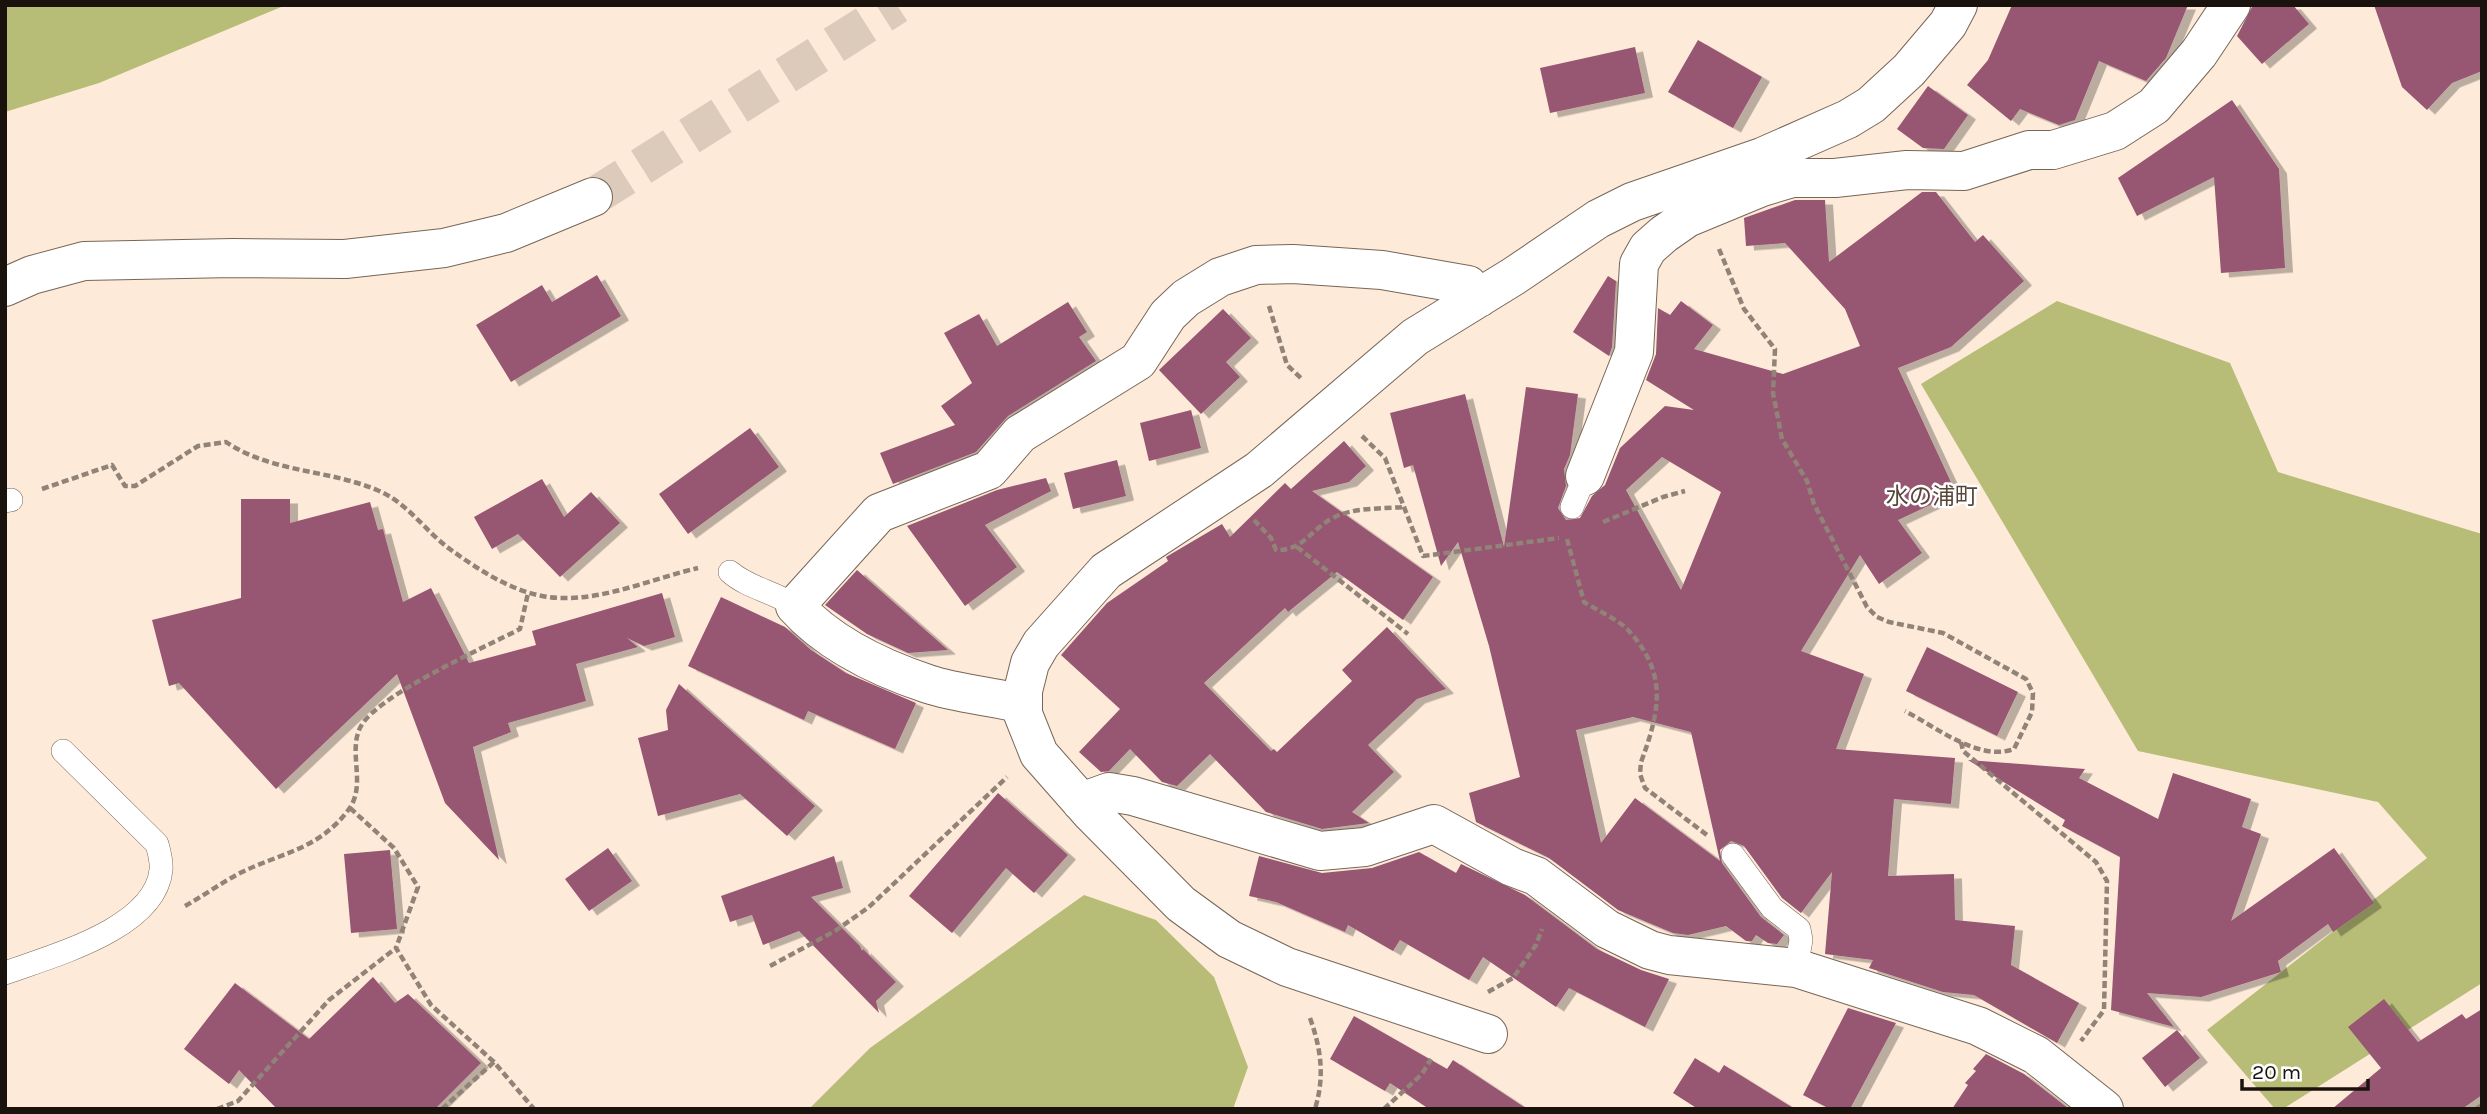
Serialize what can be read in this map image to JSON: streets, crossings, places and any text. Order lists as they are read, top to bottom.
{
  "districts": ["水の浦町"],
  "scale_bar": "20 m"
}
